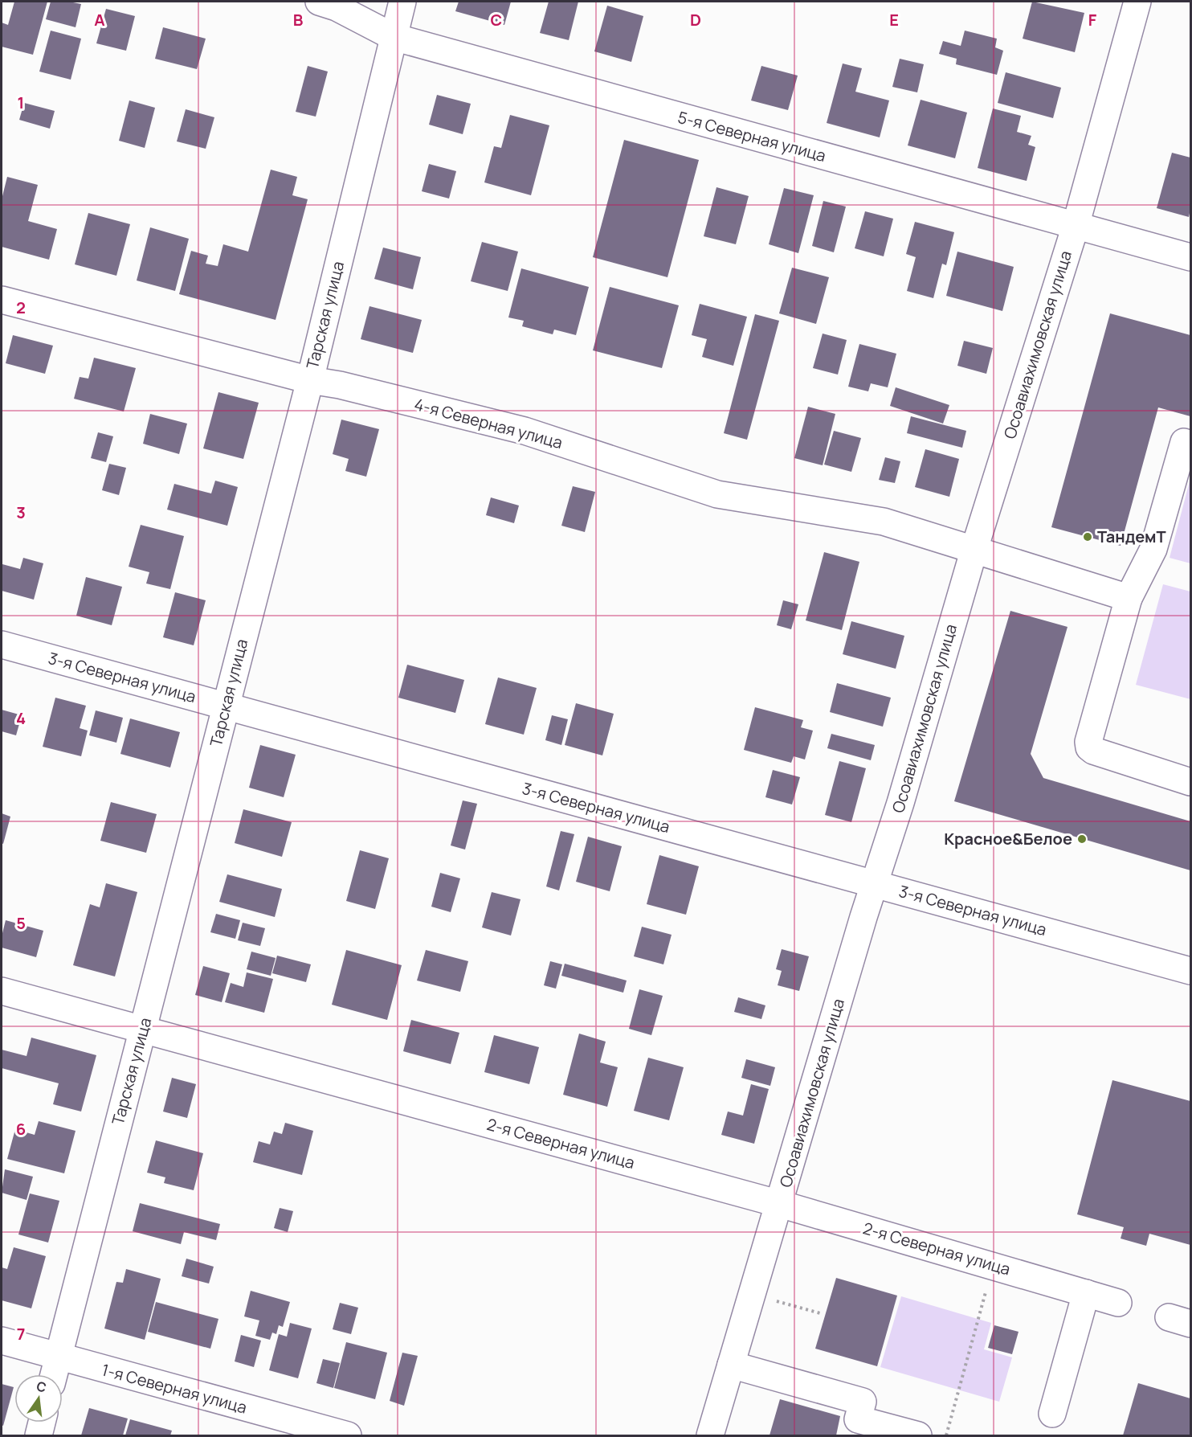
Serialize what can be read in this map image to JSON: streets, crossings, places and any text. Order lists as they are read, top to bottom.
{
  "streets": {
    "street": [
      "5-я Северная улица",
      "Тарская улица",
      "Осоавиахимовская улица",
      "4-я Северная улица",
      "3-я Северная улица",
      "2-я Северная улица",
      "1-я Северная улица"
    ]
  },
  "crossings": [
    ["5-я Северная улица", "Тарская улица"],
    ["5-я Северная улица", "Осоавиахимовская улица"],
    ["Тарская улица", "4-я Северная улица"],
    ["Тарская улица", "3-я Северная улица"],
    ["Тарская улица", "2-я Северная улица"],
    ["Тарская улица", "1-я Северная улица"],
    ["Осоавиахимовская улица", "4-я Северная улица"],
    ["Осоавиахимовская улица", "3-я Северная улица"],
    ["Осоавиахимовская улица", "2-я Северная улица"]
  ],
  "places": ["ТандемТ", "Красное&Белое"],
  "north": "top",
  "grid": {
    "columns": [
      "A",
      "B",
      "C",
      "D",
      "E",
      "F"
    ],
    "rows": [
      "1",
      "2",
      "3",
      "4",
      "5",
      "6",
      "7"
    ]
  }
}
